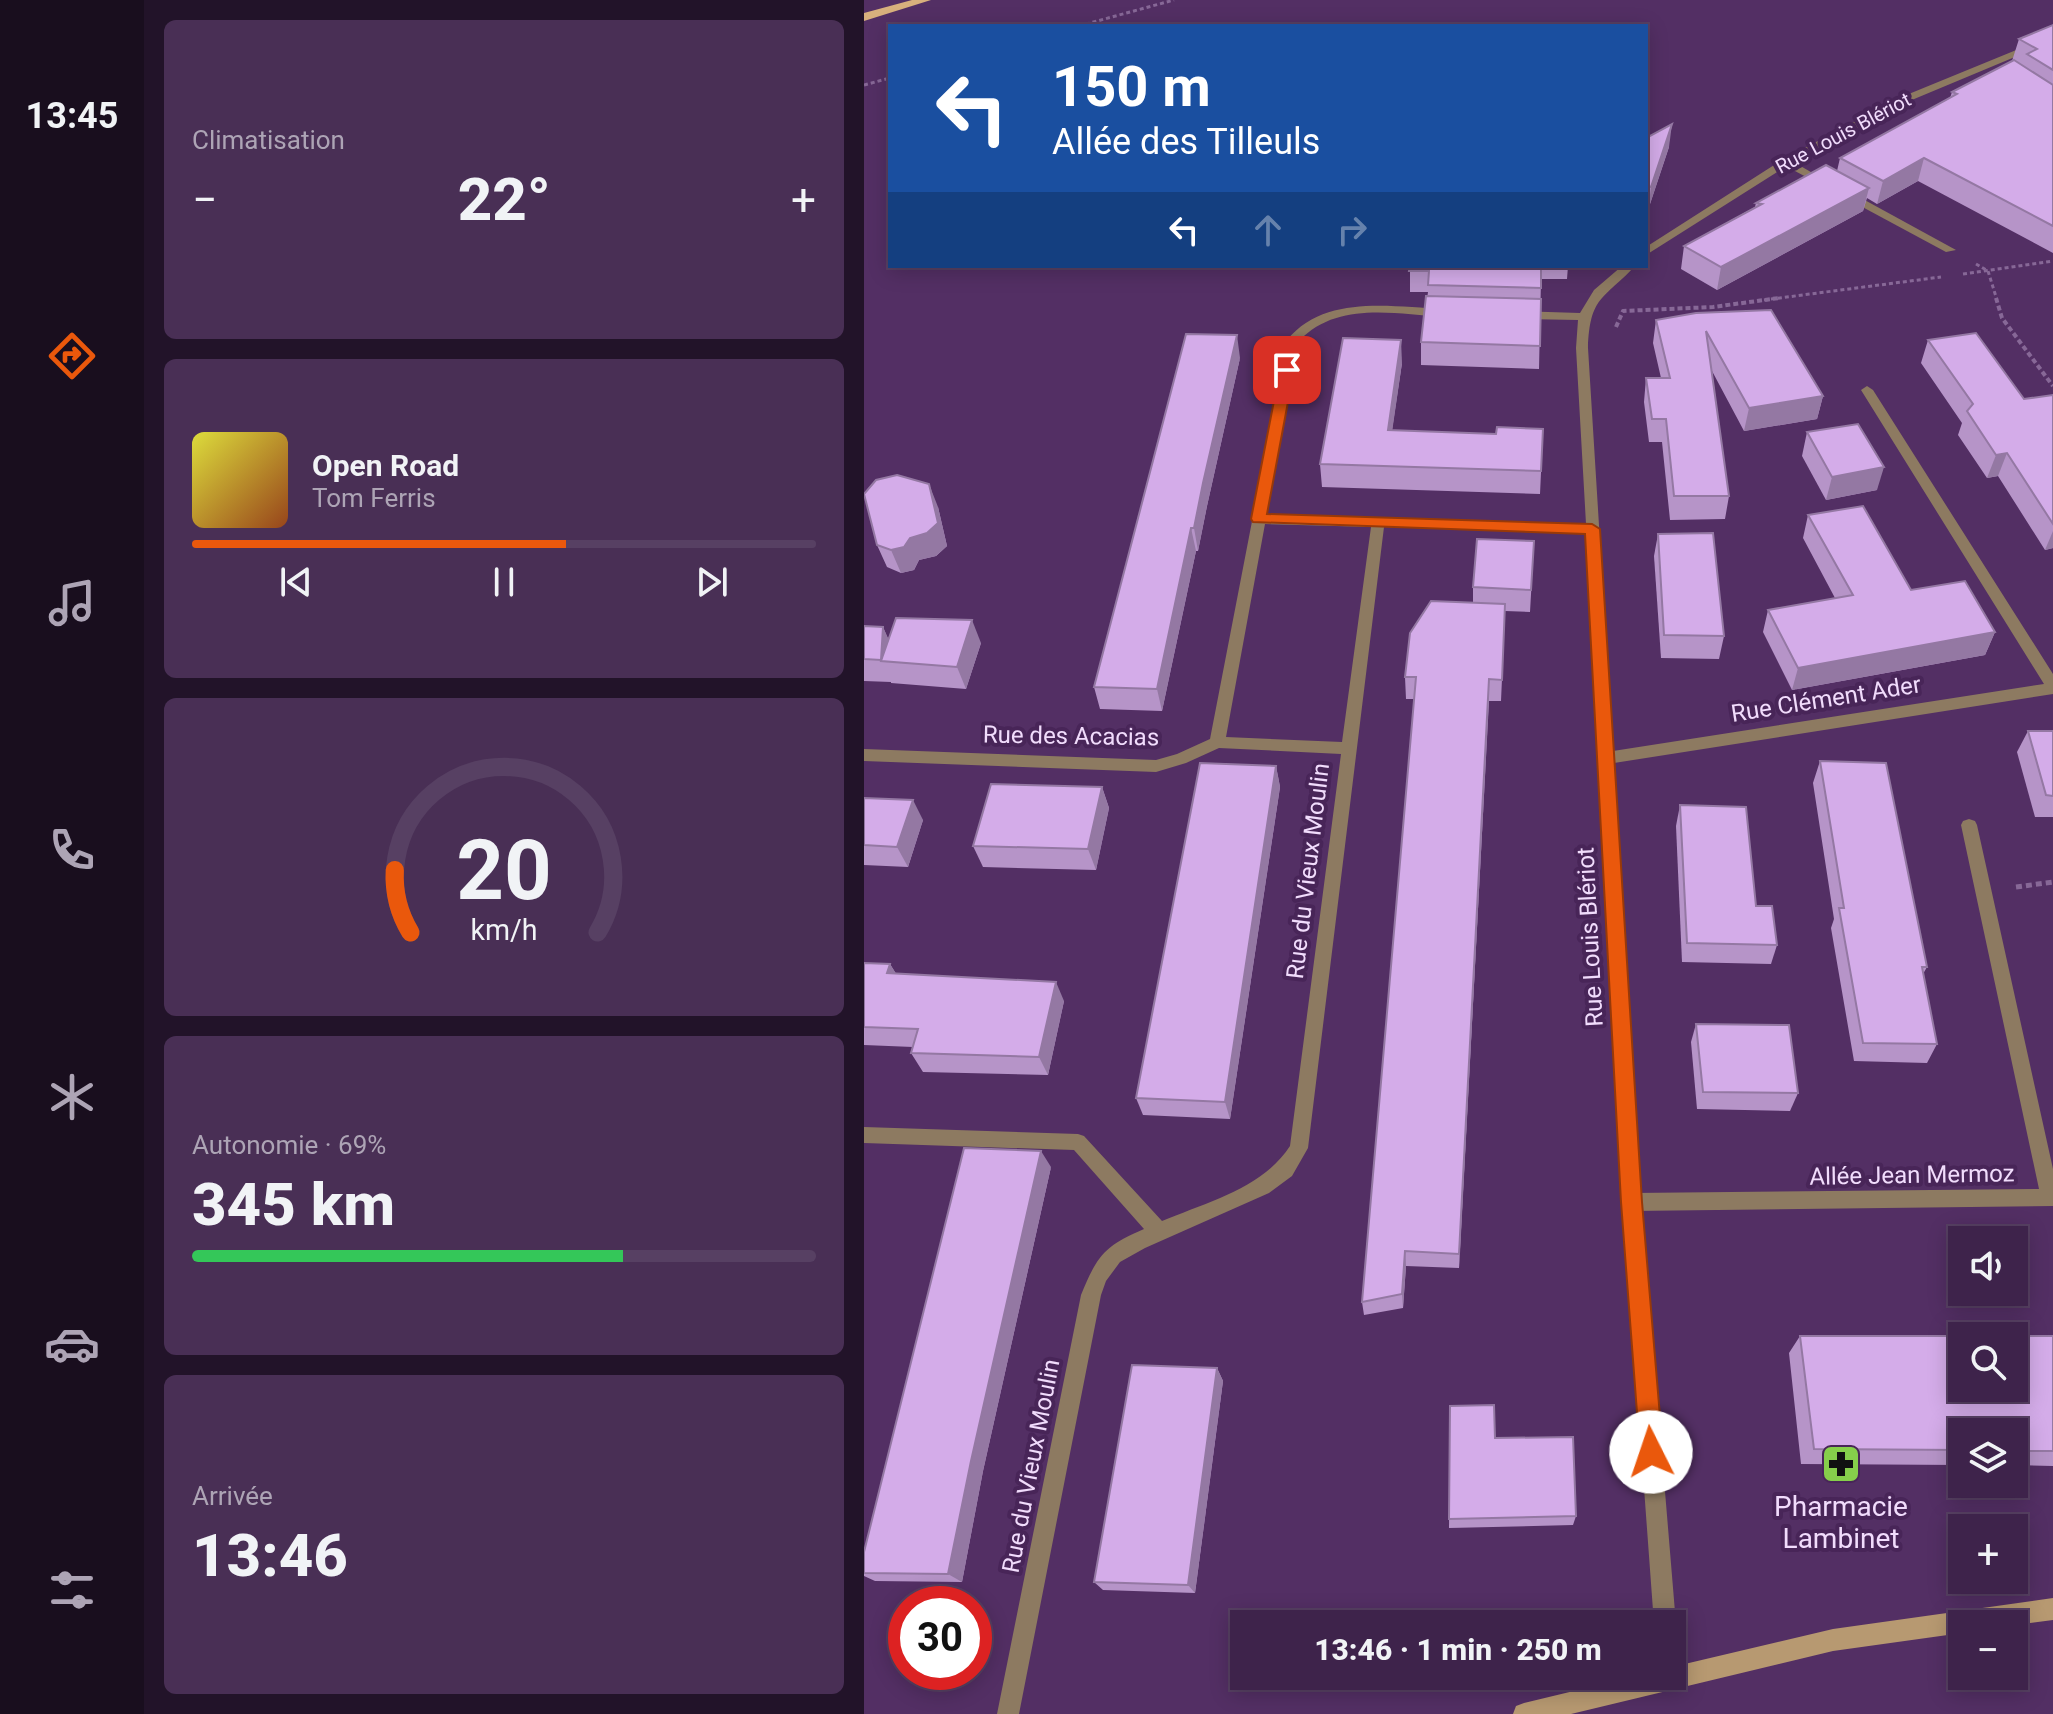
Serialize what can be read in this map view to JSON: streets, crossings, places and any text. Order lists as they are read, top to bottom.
{
  "streets": {
    "street": [
      "Rue Louis Blériot",
      "Rue Clément Ader",
      "Rue des Acacias",
      "Rue du Vieux Moulin",
      "Allée Jean Mermoz"
    ]
  },
  "crossings": [
    ["Rue Louis Blériot", "Rue Clément Ader"],
    ["Rue Louis Blériot", "Allée Jean Mermoz"],
    ["Rue des Acacias", "Rue du Vieux Moulin"]
  ],
  "places": {
    "pharmacy": ["Pharmacie Lambinet"]
  },
  "page": {
    "tabs": "13:45",
    "tile": [
      "Climatisation",
      ["Autonomie · 69%", "345 km"],
      ["Arrivée", "13:46"]
    ],
    "turn": ["150 m", "Allée des Tilleuls"],
    "heat": ["−", "22°", "+"],
    "song": ["Open Road", "Tom Ferris"],
    "map_buttons": ["+", "−"],
    "limit": "30",
    "trip": "13:46 · 1 min · 250 m",
    "gauge": ["20", "km/h"]
  }
}
